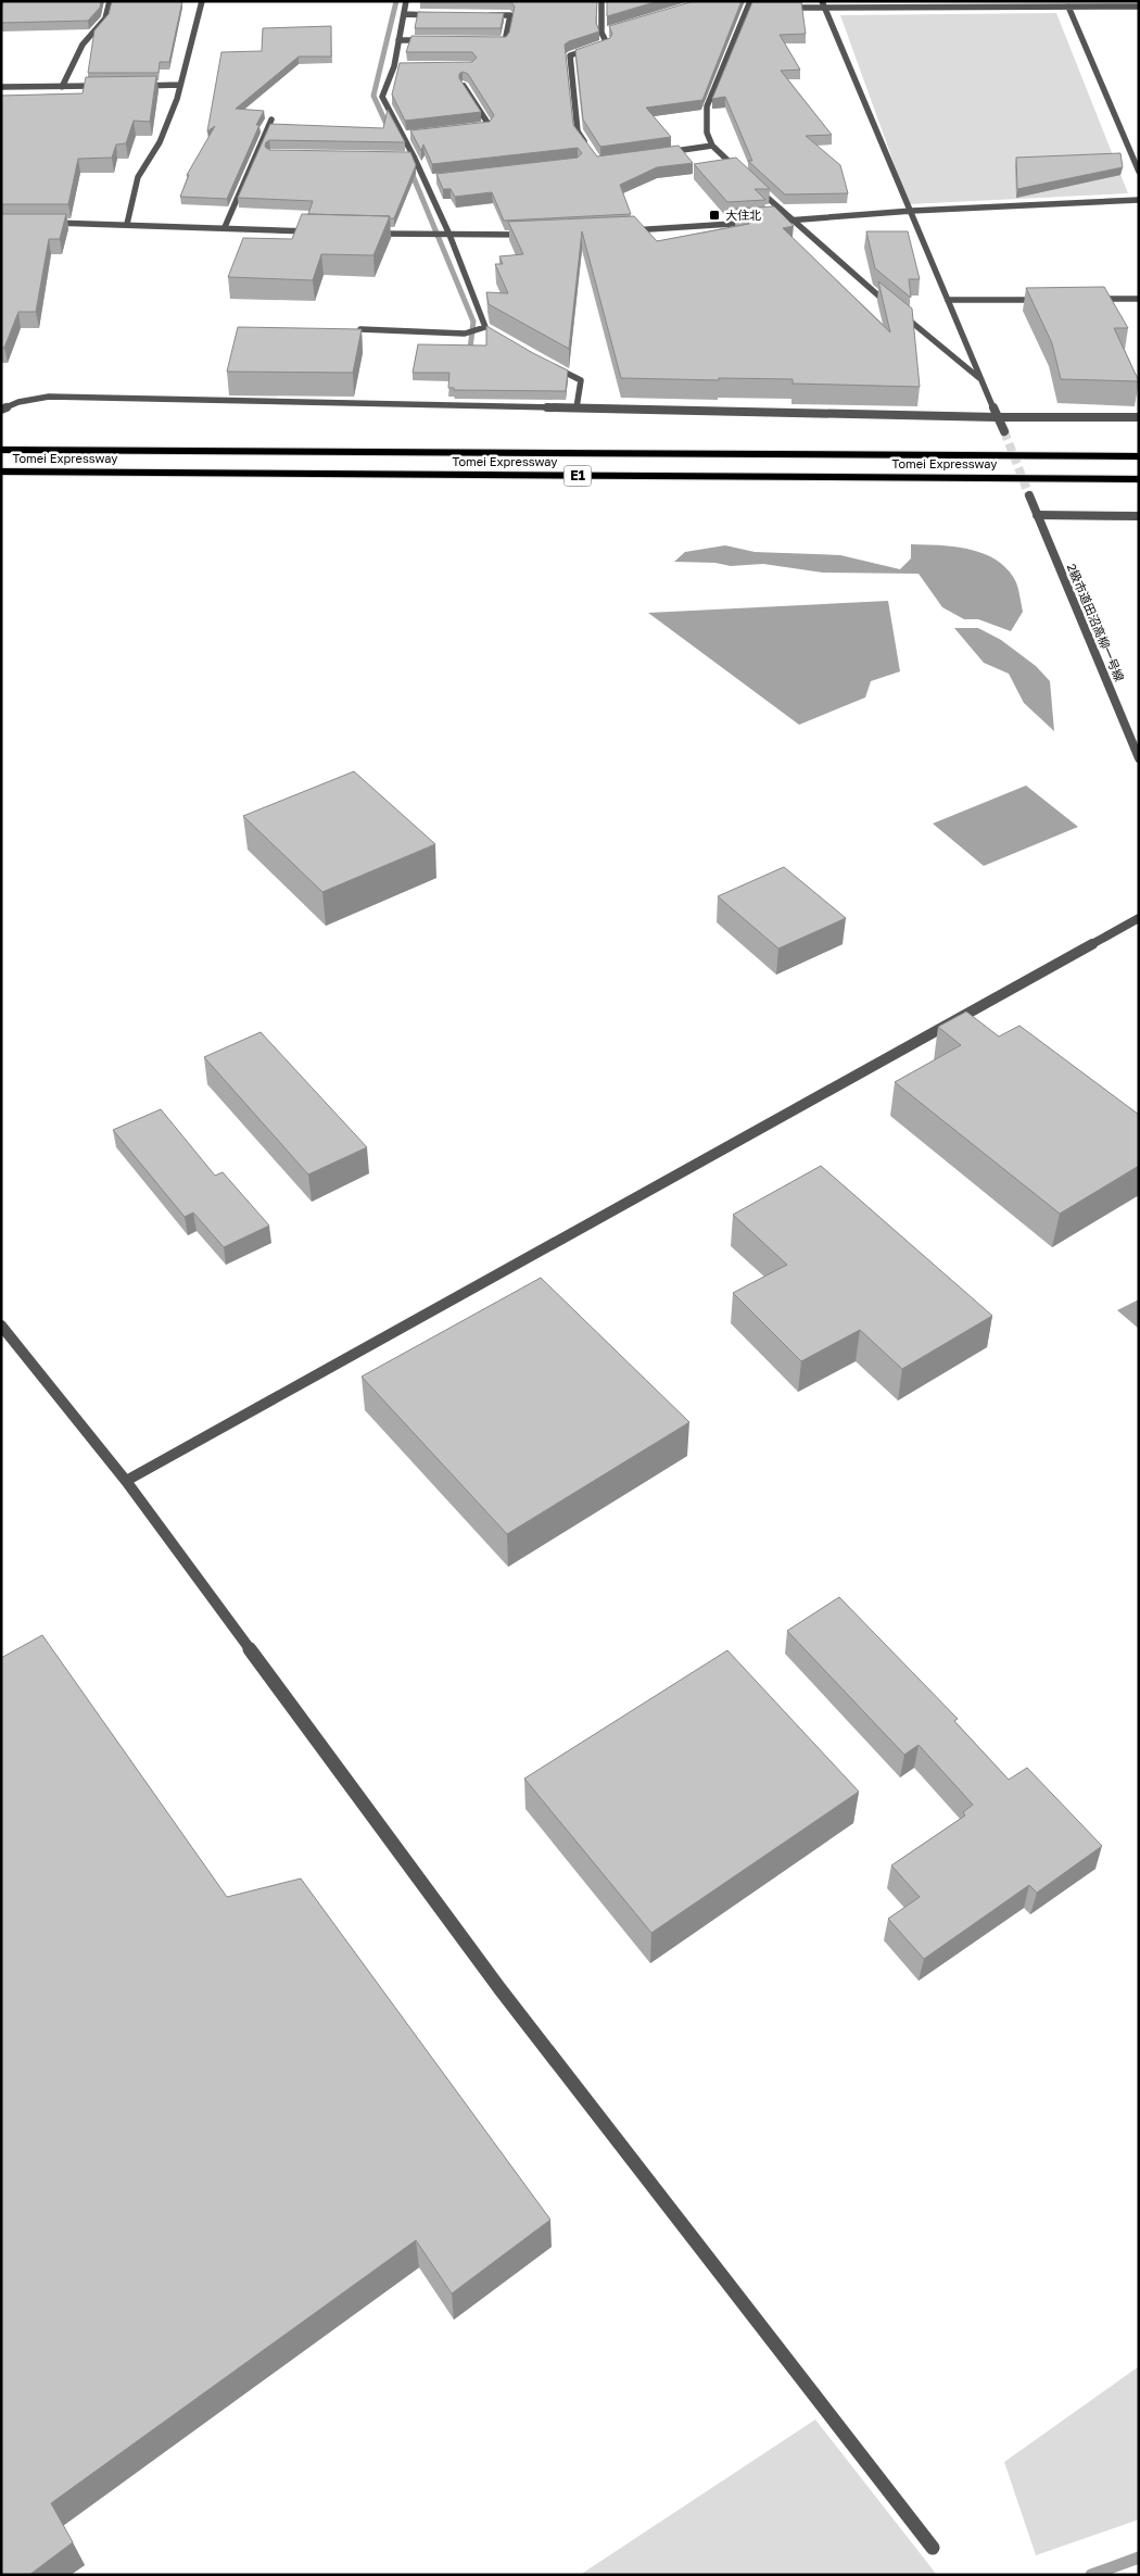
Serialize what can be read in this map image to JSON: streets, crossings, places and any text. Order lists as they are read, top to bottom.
{
  "streets": {
    "highway": ["Tomei Expressway", "E1"],
    "street": ["2級市道田沼高柳一号線"]
  },
  "places": {
    "transit": ["大住北"]
  }
}
